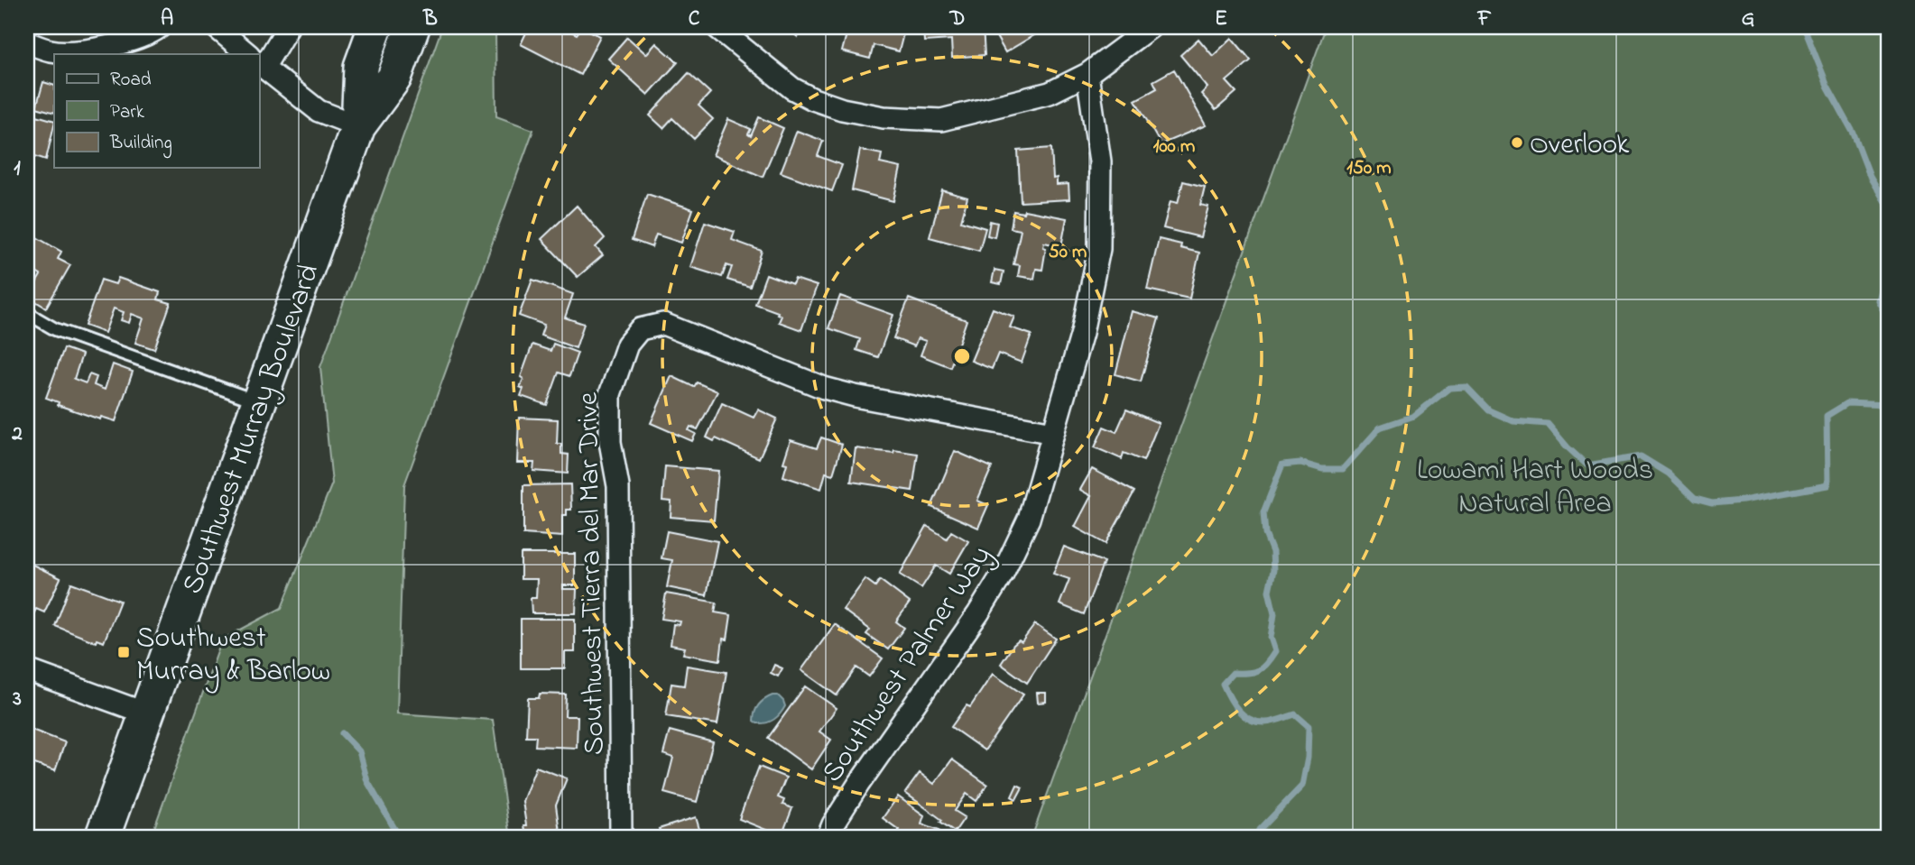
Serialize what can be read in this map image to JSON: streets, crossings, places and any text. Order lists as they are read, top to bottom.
{
  "streets": {
    "main road": ["Southwest Murray Boulevard"],
    "street": ["Southwest Tierra del Mar Drive", "Southwest Palmer Way"]
  },
  "crossings": [
    ["Southwest Tierra del Mar Drive", "Southwest Palmer Way"]
  ],
  "parks": ["Lowami Hart Woods Natural Area"],
  "places": {
    "other": ["Overlook"],
    "transit": ["Southwest Murray & Barlow"]
  },
  "legend": ["Road", "Park", "Building"],
  "grid": {
    "columns": [
      "A",
      "B",
      "C",
      "D",
      "E",
      "F",
      "G"
    ],
    "rows": ["1", "2", "3"]
  },
  "rings": ["100 m", "150 m", "50 m"]
}
